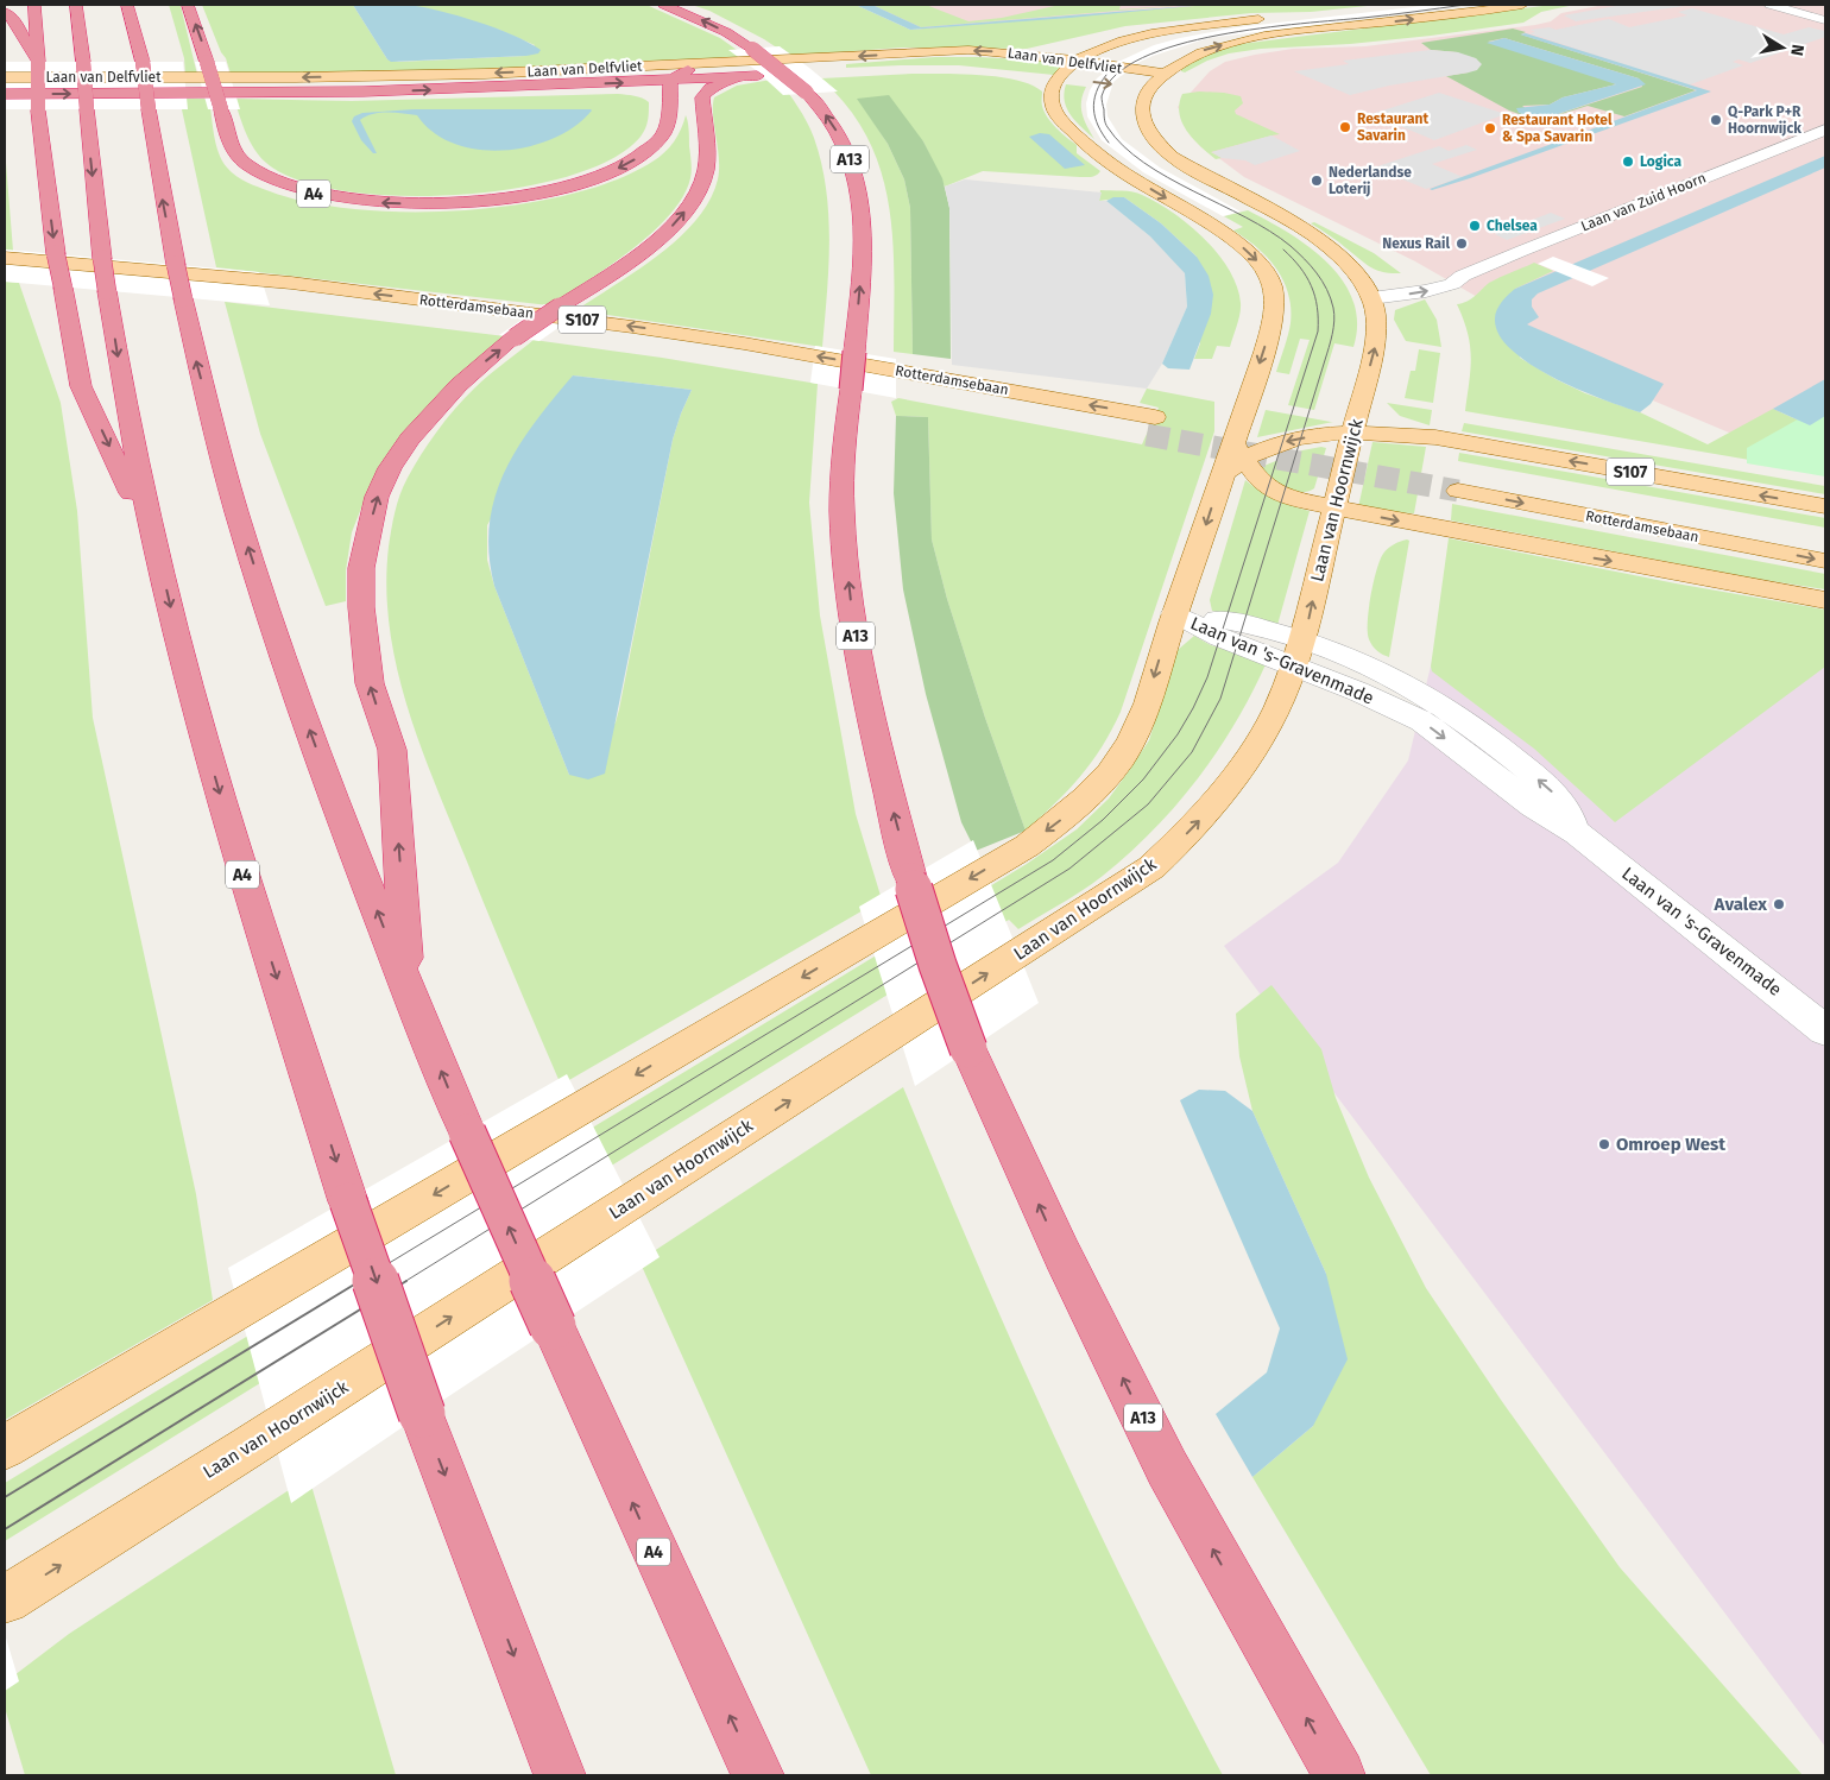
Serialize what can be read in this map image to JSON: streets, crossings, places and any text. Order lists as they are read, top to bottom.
{
  "streets": {
    "highway": ["Laan van Delfvliet", "A13", "A4"],
    "main road": ["Rotterdamsebaan", "S107", "Laan van Hoornwijck"],
    "street": ["Laan van Zuid Hoorn", "Laan van 's-Gravenmade"]
  },
  "crossings": [
    ["Laan van Delfvliet", "A4"],
    ["Laan van Delfvliet", "Laan van Hoornwijck"],
    ["Laan van Zuid Hoorn", "Laan van Hoornwijck"],
    ["S107", "Laan van Hoornwijck"],
    ["Laan van Hoornwijck", "Laan van 's-Gravenmade"]
  ],
  "places": [
    "Q-Park P+R Hoornwijck",
    "Restaurant Savarin",
    "Restaurant Hotel & Spa Savarin",
    "Logica",
    "Nederlandse Loterij",
    "Chelsea",
    "Nexus Rail",
    "Avalex",
    "Omroep West"
  ],
  "north": "right"
}
